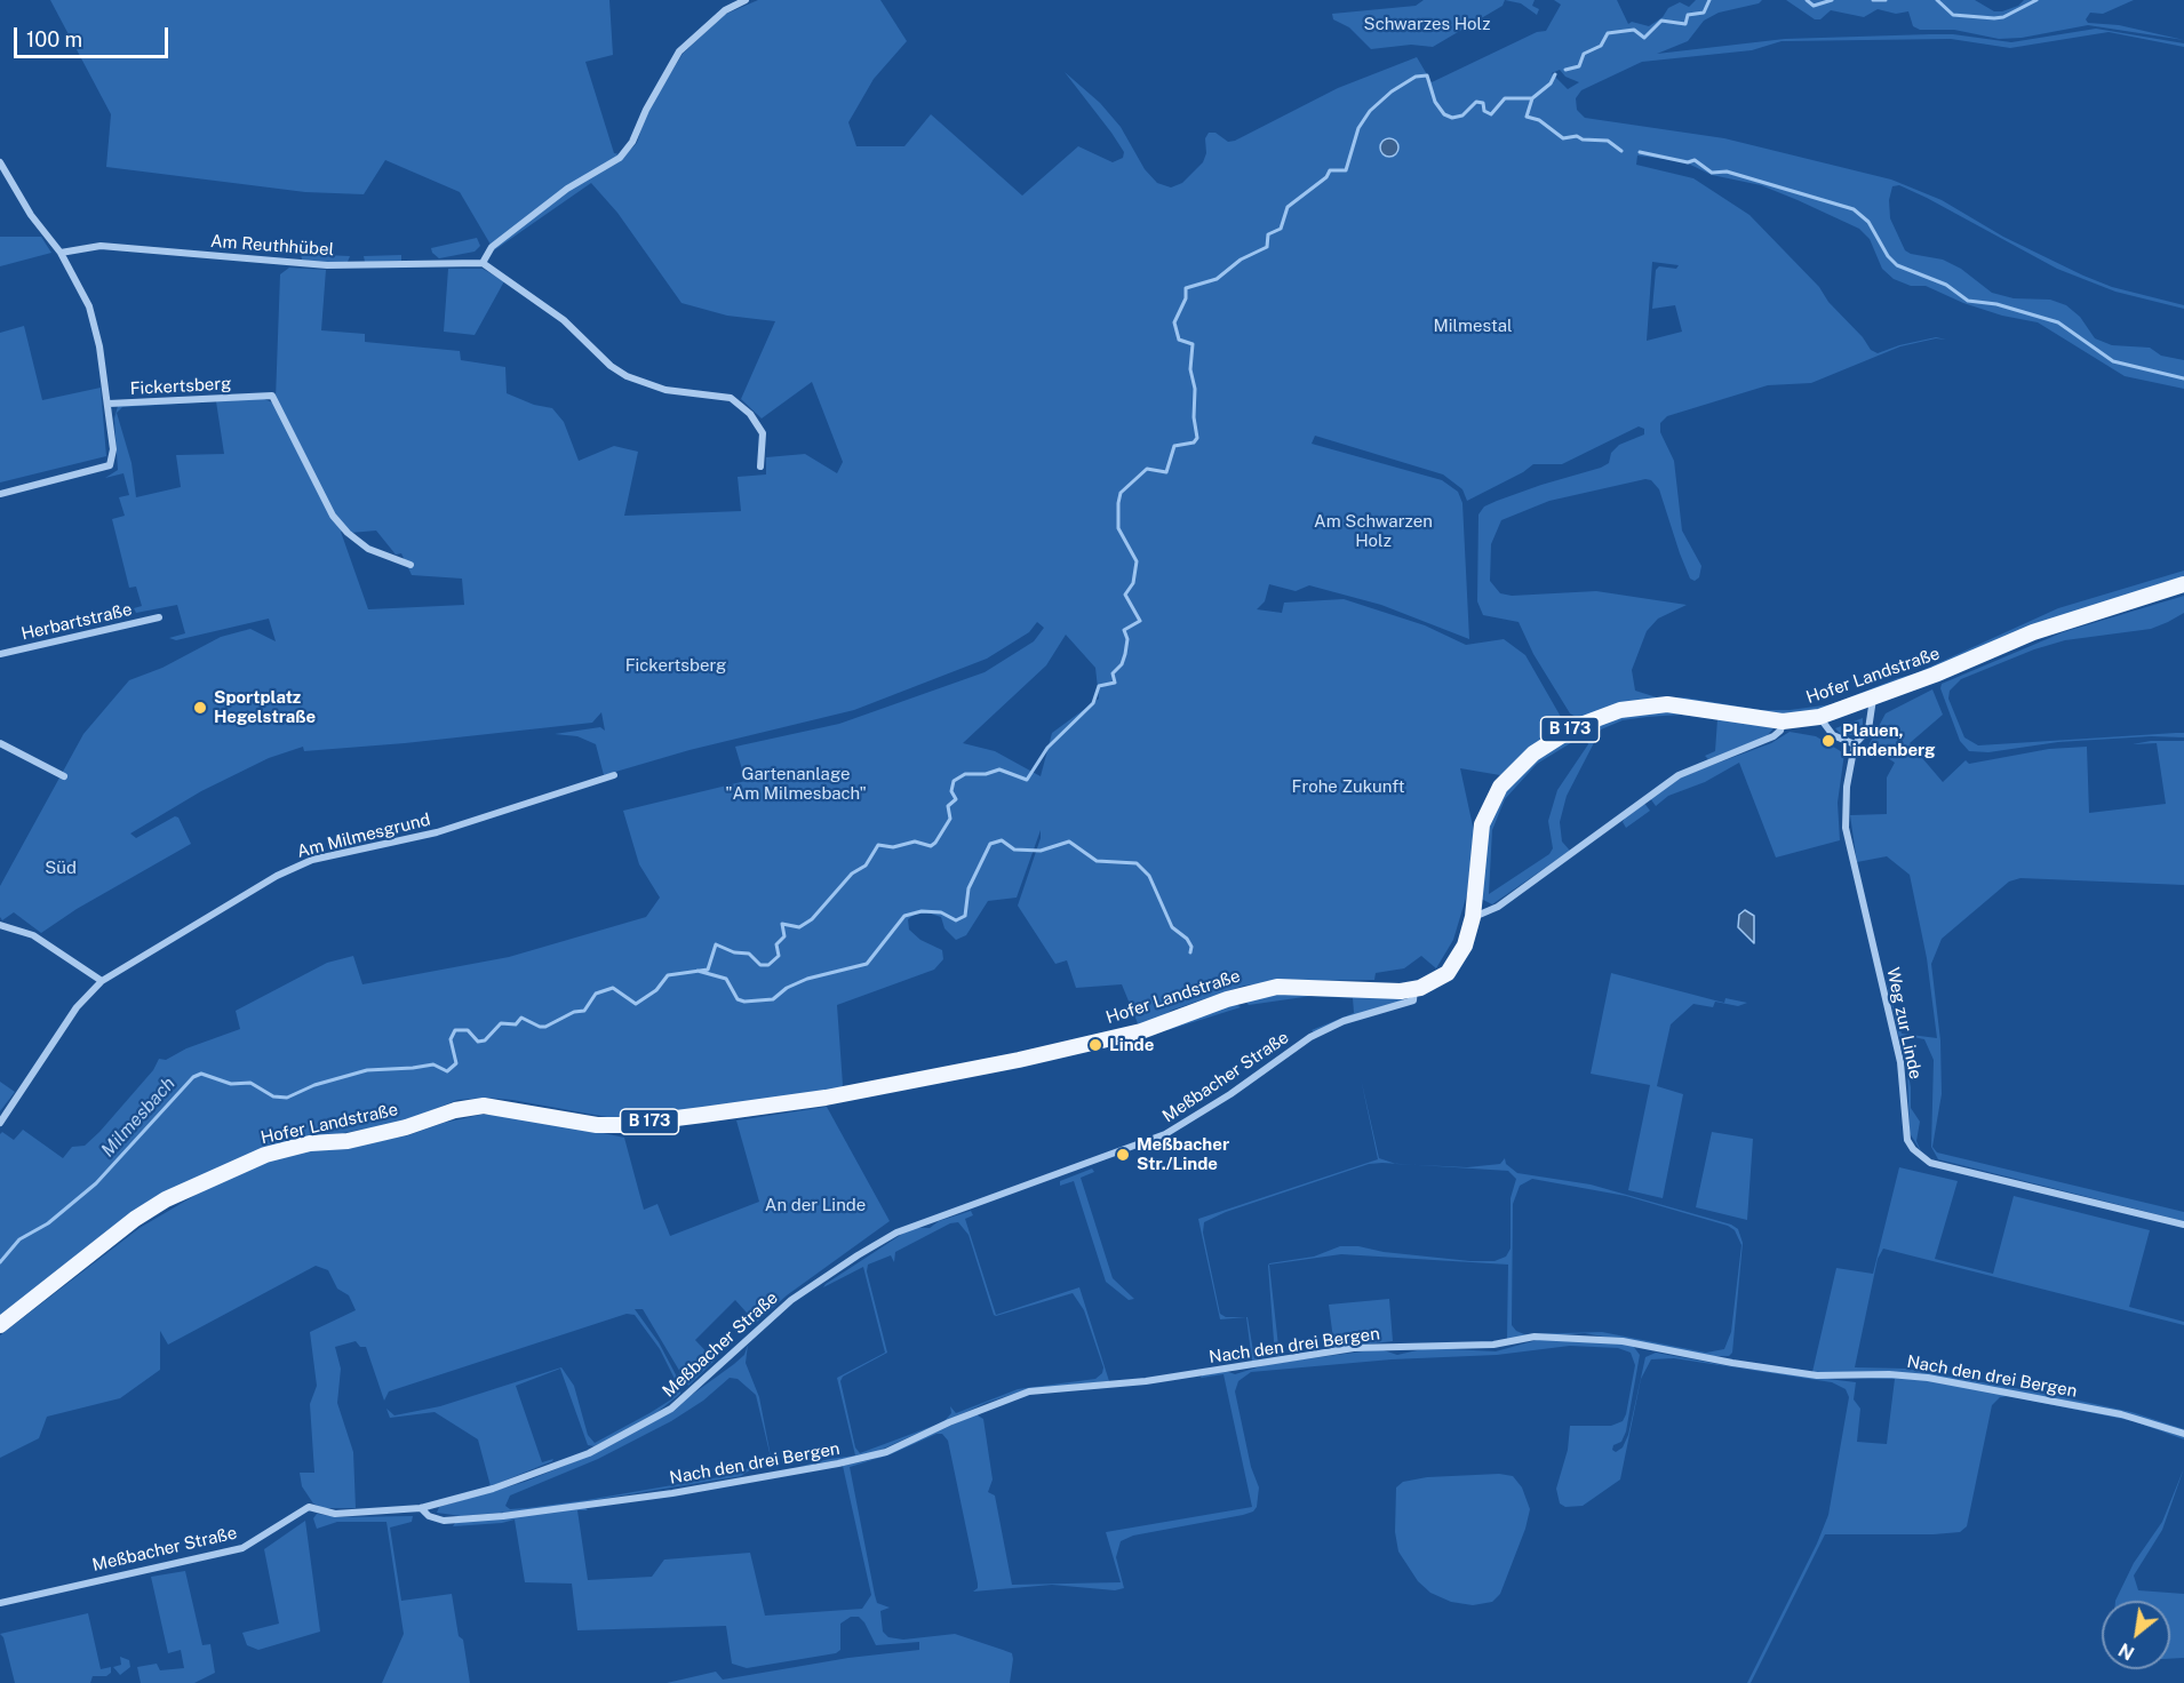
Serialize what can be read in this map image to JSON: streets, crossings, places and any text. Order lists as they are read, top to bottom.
{
  "streets": {
    "main road": ["Hofer Landstraße", "B 173"],
    "street": [
      "Am Reuthhübel",
      "Fickertsberg",
      "Herbartstraße",
      "Am Milmesgrund",
      "Weg zur Linde",
      "Meßbacher Straße",
      "Nach den drei Bergen"
    ]
  },
  "crossings": [
    ["Hofer Landstraße", "Weg zur Linde"],
    ["Hofer Landstraße", "Meßbacher Straße"],
    ["Meßbacher Straße", "Nach den drei Bergen"]
  ],
  "water": ["Milmesbach"],
  "parks": [
    "Schwarzes Holz",
    "Milmestal",
    "Am Schwarzen Holz",
    "Fickertsberg",
    "Gartenanlage \"Am Milmesbach\"",
    "Frohe Zukunft",
    "Süd",
    "An der Linde"
  ],
  "places": [
    "Sportplatz Hegelstraße",
    "Plauen, Lindenberg",
    "Linde",
    "Meßbacher Str./Linde"
  ],
  "scale_bar": "100 m",
  "north": "bottom left"
}
